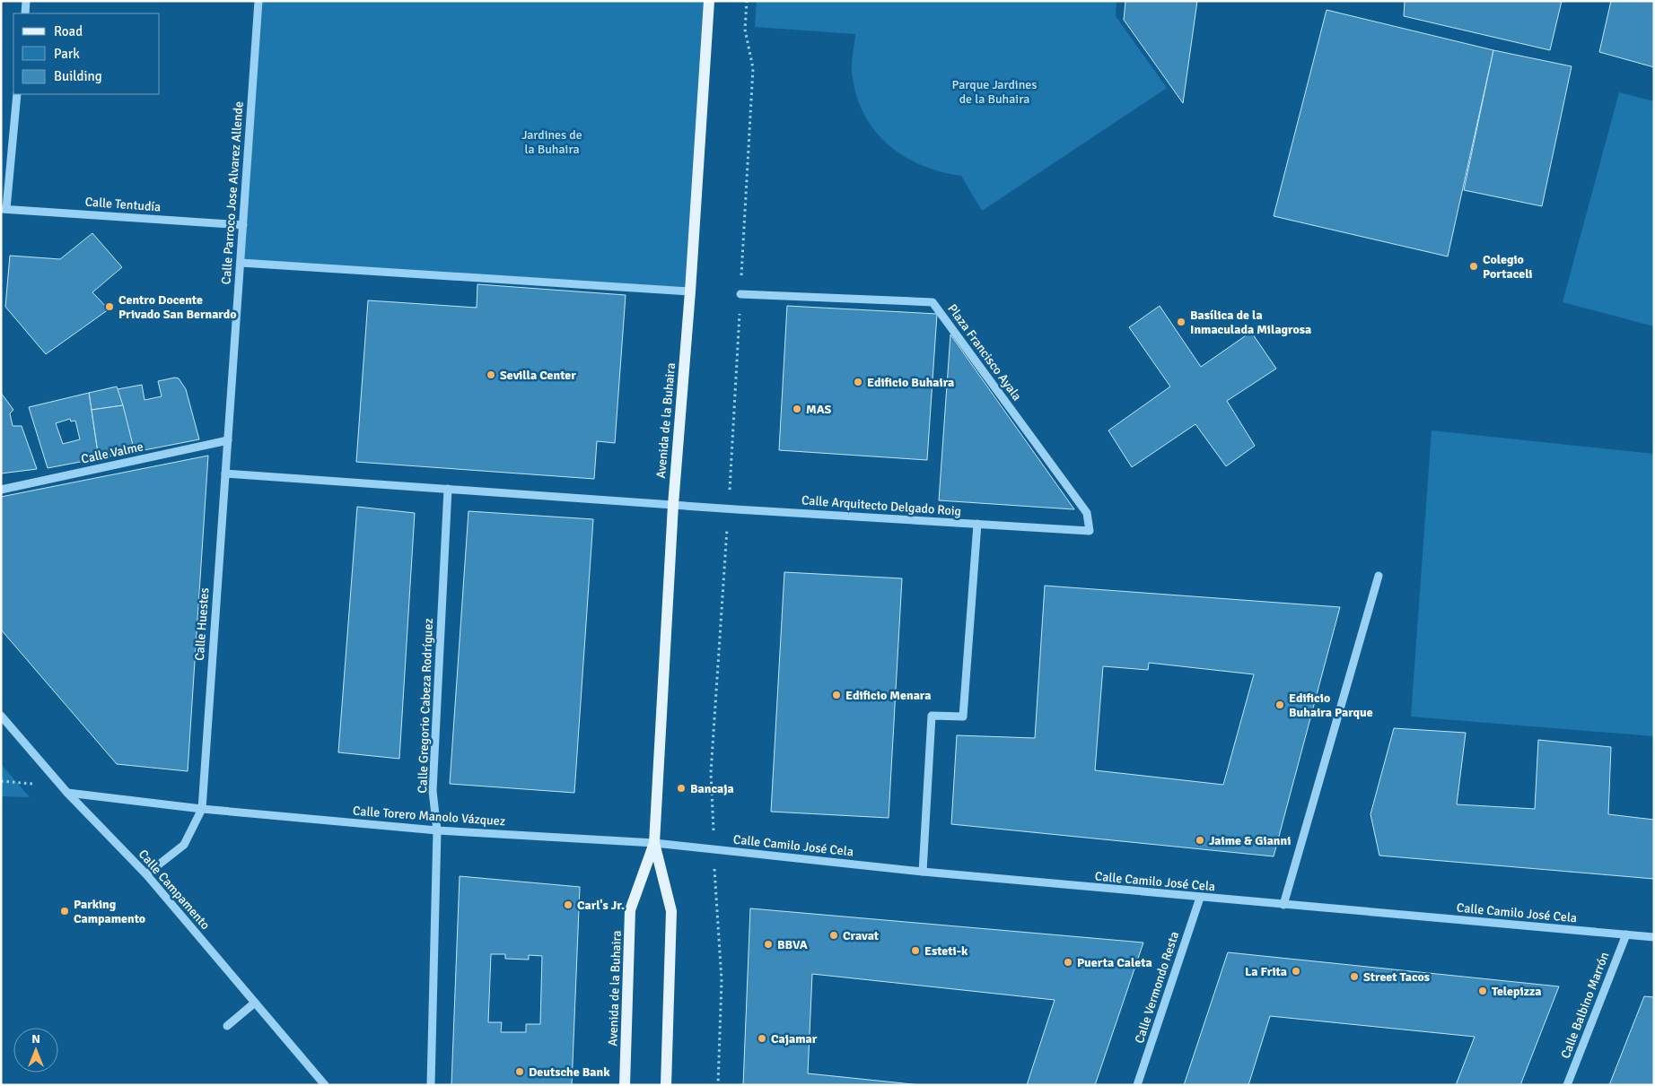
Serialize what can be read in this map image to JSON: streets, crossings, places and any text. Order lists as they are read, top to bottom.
{
  "streets": {
    "main road": ["Avenida de la Buhaira"],
    "street": [
      "Calle Parroco Jose Alvarez Allende",
      "Calle Tentudía",
      "Plaza Francisco Ayala",
      "Calle Valme",
      "Calle Arquitecto Delgado Roig",
      "Calle Huestes",
      "Calle Gregorio Cabeza Rodríguez",
      "Calle Torero Manolo Vázquez",
      "Calle Camilo José Cela",
      "Calle Campamento",
      "Calle Vermondo Resta",
      "Calle Balbino Marrón"
    ]
  },
  "crossings": [
    ["Calle Parroco Jose Alvarez Allende", "Calle Tentudía"],
    ["Calle Parroco Jose Alvarez Allende", "Calle Valme"],
    ["Calle Parroco Jose Alvarez Allende", "Calle Huestes"],
    ["Plaza Francisco Ayala", "Calle Arquitecto Delgado Roig"],
    ["Avenida de la Buhaira", "Calle Arquitecto Delgado Roig"],
    ["Avenida de la Buhaira", "Calle Torero Manolo Vázquez"],
    ["Avenida de la Buhaira", "Calle Camilo José Cela"],
    ["Calle Valme", "Calle Huestes"],
    ["Calle Arquitecto Delgado Roig", "Calle Huestes"],
    ["Calle Arquitecto Delgado Roig", "Calle Gregorio Cabeza Rodríguez"],
    ["Calle Huestes", "Calle Torero Manolo Vázquez"],
    ["Calle Gregorio Cabeza Rodríguez", "Calle Torero Manolo Vázquez"],
    ["Calle Torero Manolo Vázquez", "Calle Camilo José Cela"],
    ["Calle Torero Manolo Vázquez", "Calle Campamento"],
    ["Calle Camilo José Cela", "Calle Vermondo Resta"],
    ["Calle Camilo José Cela", "Calle Balbino Marrón"]
  ],
  "parks": ["Parque Jardines de la Buhaira", "Jardines de la Buhaira"],
  "places": [
    "Colegio Portaceli",
    "Centro Docente Privado San Bernardo",
    "Basílica de la Inmaculada Milagrosa",
    "Sevilla Center",
    "Edificio Buhaira",
    "MAS",
    "Edificio Menara",
    "Edificio Buhaira Parque",
    "Bancaja",
    "Jaime & Gianni",
    "Carl's Jr.",
    "Parking Campamento",
    "Cravat",
    "BBVA",
    "Esteti-k",
    "Puerta Caleta",
    "La Frita",
    "Street Tacos",
    "Telepizza",
    "Cajamar",
    "Deutsche Bank"
  ],
  "legend": ["Road", "Park", "Building"],
  "north": "top"
}
